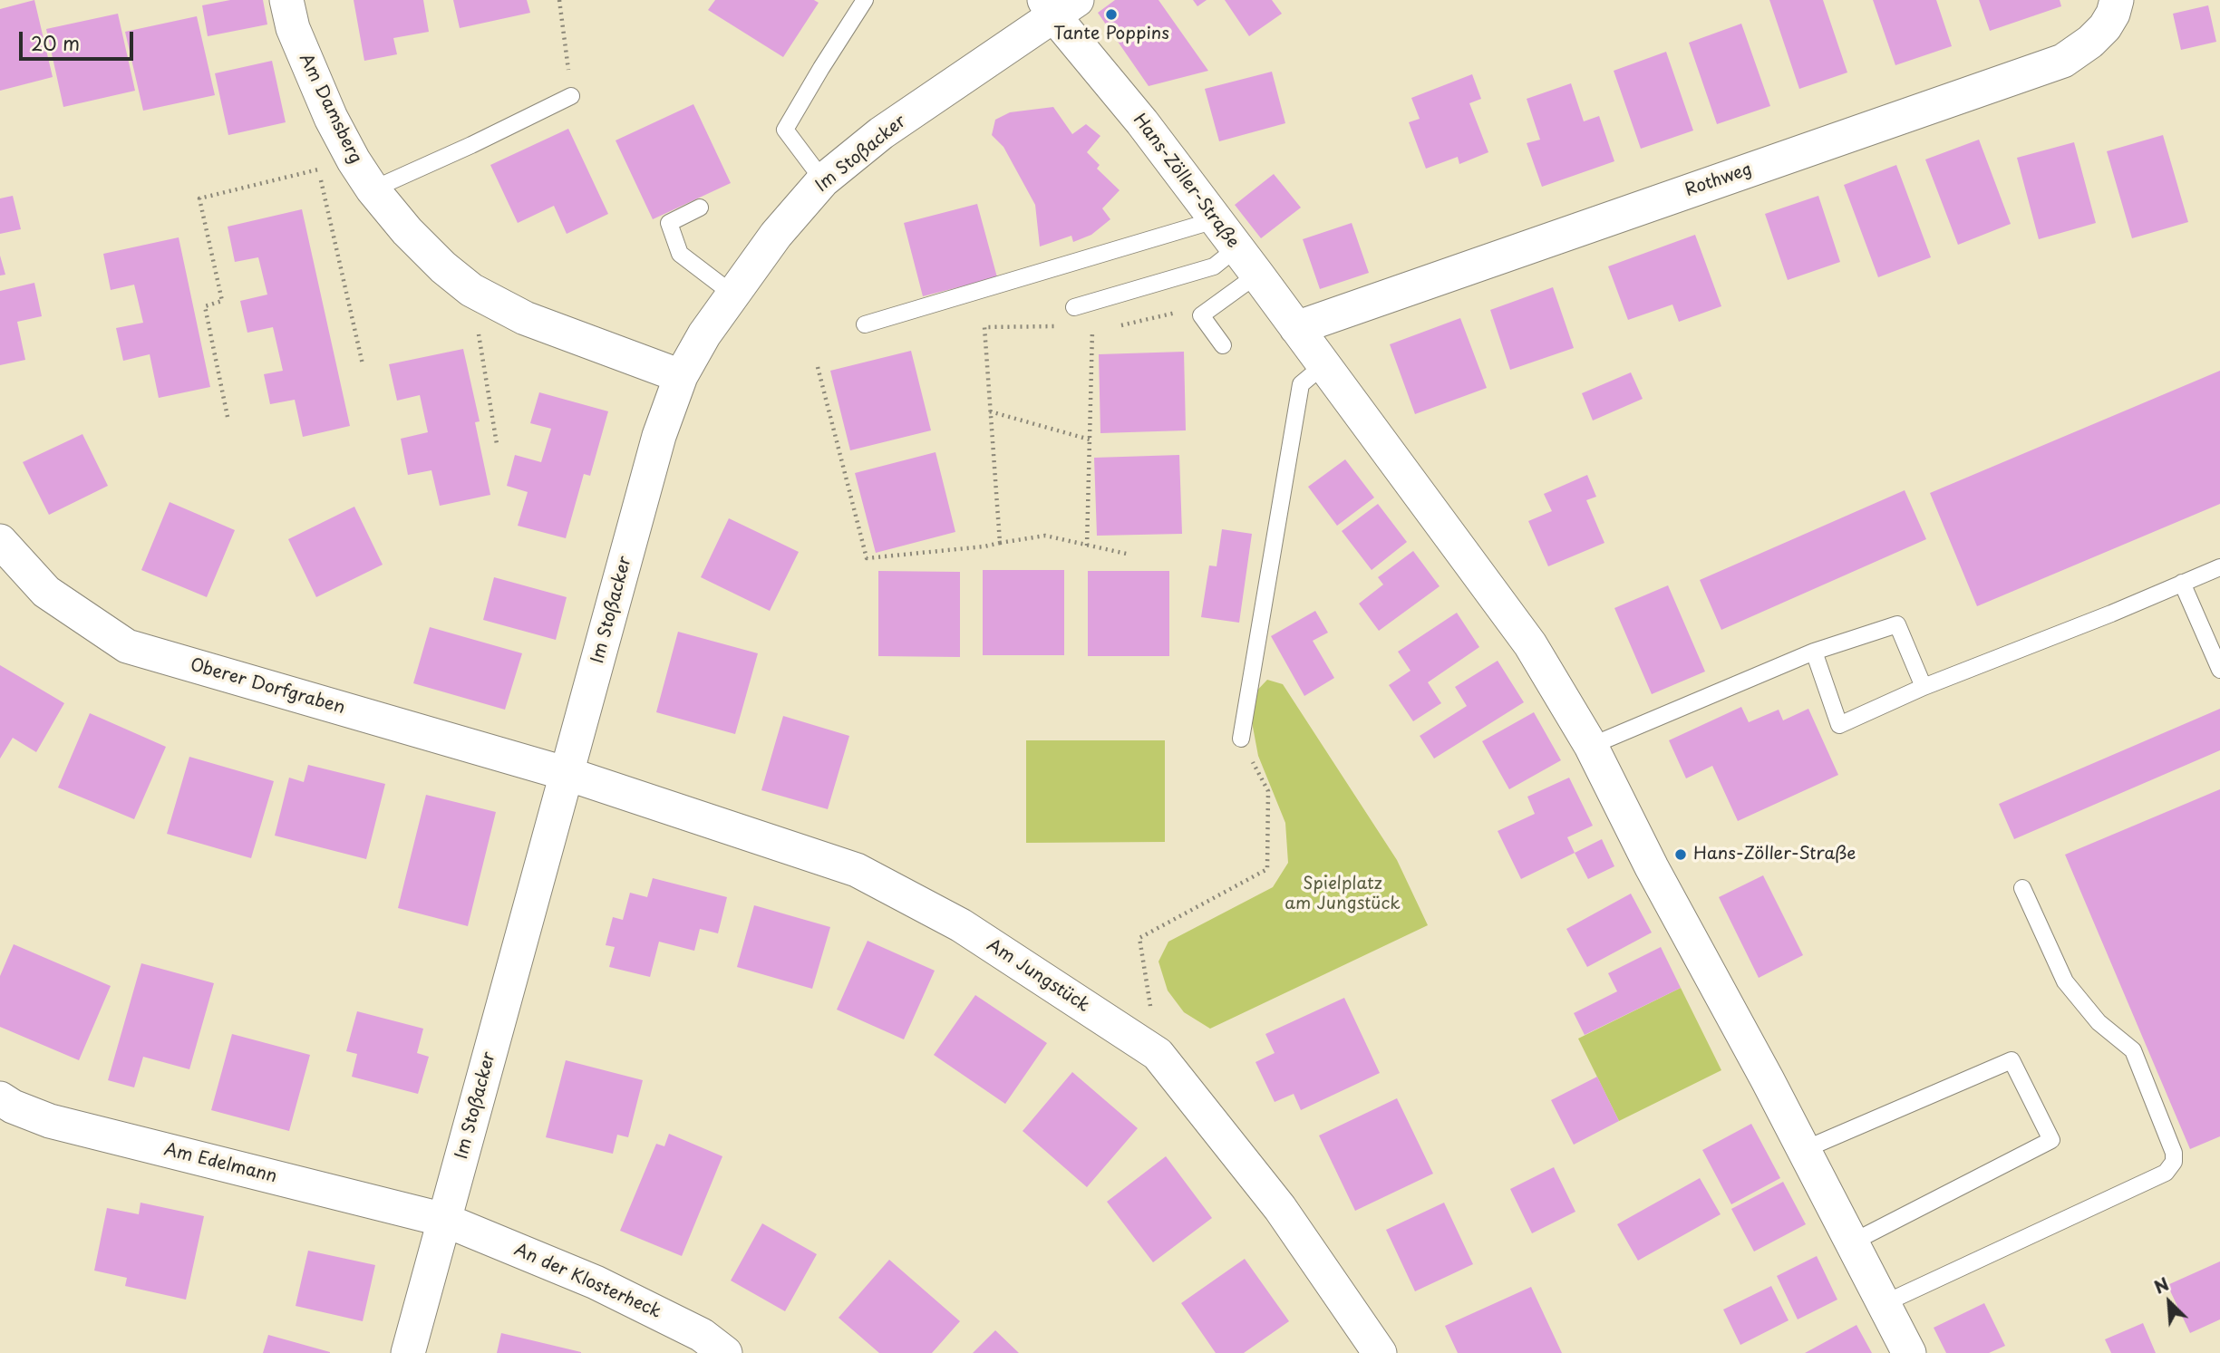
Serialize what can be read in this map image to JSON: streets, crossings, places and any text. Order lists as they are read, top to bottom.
{
  "streets": {
    "street": [
      "Am Damsberg",
      "Im Stoßacker",
      "Rothweg",
      "Hans-Zöller-Straße",
      "Oberer Dorfgraben",
      "Am Jungstück",
      "Am Edelmann",
      "An der Klosterheck"
    ]
  },
  "crossings": [
    ["Am Damsberg", "Im Stoßacker"],
    ["Im Stoßacker", "Hans-Zöller-Straße"],
    ["Im Stoßacker", "Oberer Dorfgraben"],
    ["Im Stoßacker", "Am Jungstück"],
    ["Im Stoßacker", "Am Edelmann"],
    ["Im Stoßacker", "An der Klosterheck"],
    ["Rothweg", "Hans-Zöller-Straße"],
    ["Oberer Dorfgraben", "Am Jungstück"],
    ["Am Edelmann", "An der Klosterheck"]
  ],
  "parks": ["Spielplatz am Jungstück"],
  "places": ["Tante Poppins", "Hans-Zöller-Straße"],
  "scale_bar": "20 m",
  "north": "top left"
}
